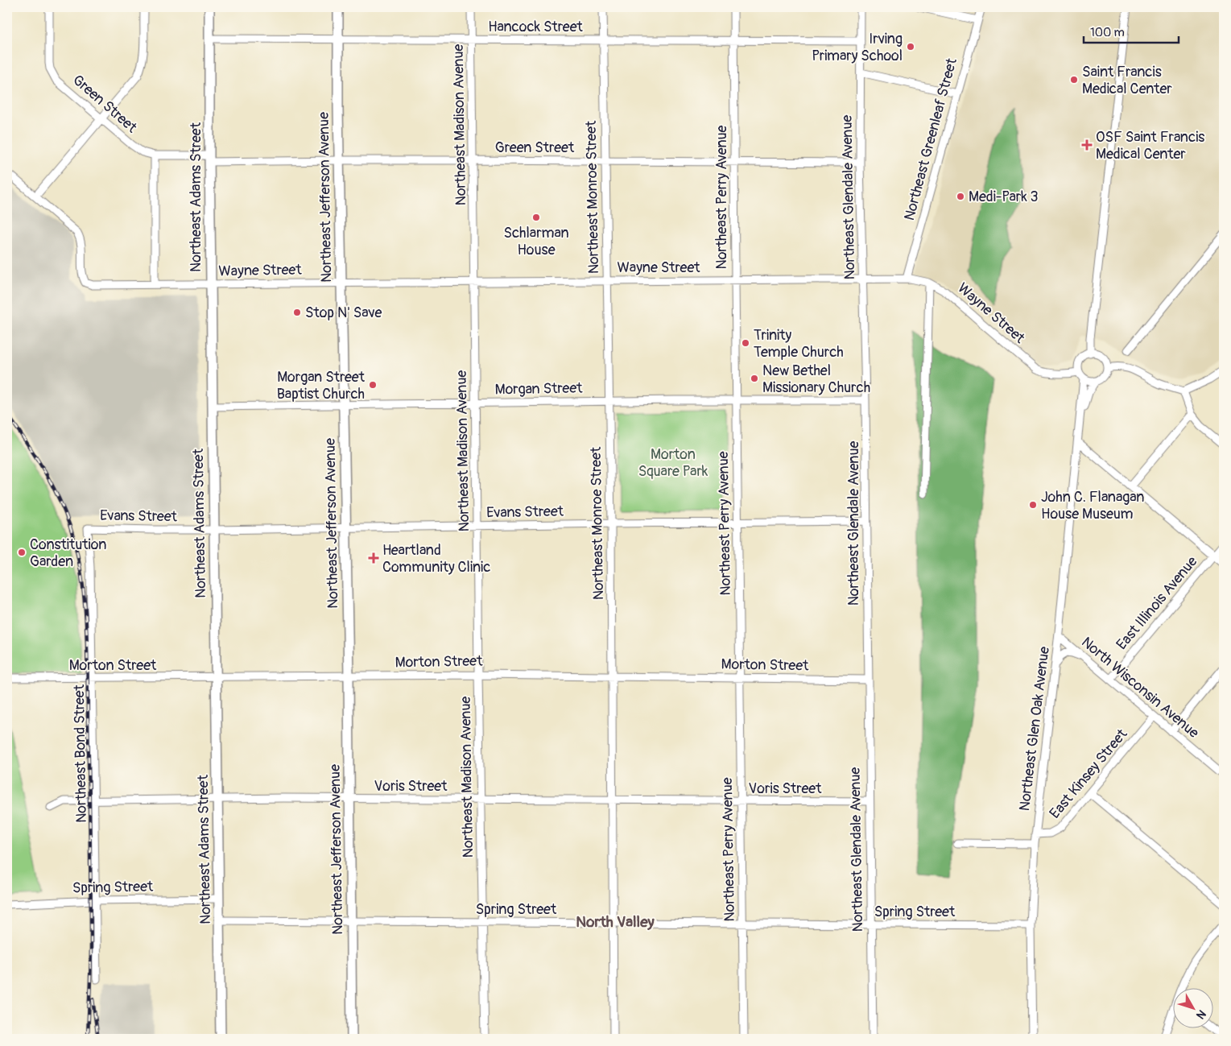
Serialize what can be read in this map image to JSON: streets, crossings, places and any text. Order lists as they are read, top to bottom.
{
  "streets": {
    "main road": ["Northeast Adams Street", "Northeast Jefferson Avenue"],
    "street": [
      "Hancock Street",
      "Green Street",
      "Northeast Madison Avenue",
      "Northeast Greenleaf Street",
      "Northeast Monroe Street",
      "Northeast Perry Avenue",
      "Northeast Glendale Avenue",
      "Wayne Street",
      "Morgan Street",
      "Evans Street",
      "East Illinois Avenue",
      "Morton Street",
      "North Wisconsin Avenue",
      "Northeast Glen Oak Avenue",
      "Northeast Bond Street",
      "East Kinsey Street",
      "Voris Street",
      "Spring Street"
    ]
  },
  "crossings": [
    ["Hancock Street", "Northeast Madison Avenue"],
    ["Hancock Street", "Northeast Adams Street"],
    ["Hancock Street", "Northeast Jefferson Avenue"],
    ["Hancock Street", "Northeast Monroe Street"],
    ["Hancock Street", "Northeast Perry Avenue"],
    ["Hancock Street", "Northeast Glendale Avenue"],
    ["Green Street", "Northeast Madison Avenue"],
    ["Green Street", "Northeast Adams Street"],
    ["Green Street", "Northeast Jefferson Avenue"],
    ["Green Street", "Northeast Monroe Street"],
    ["Green Street", "Northeast Perry Avenue"],
    ["Green Street", "Northeast Glendale Avenue"],
    ["Northeast Madison Avenue", "Wayne Street"],
    ["Northeast Madison Avenue", "Morgan Street"],
    ["Northeast Madison Avenue", "Evans Street"],
    ["Northeast Madison Avenue", "Morton Street"],
    ["Northeast Madison Avenue", "Voris Street"],
    ["Northeast Madison Avenue", "Spring Street"],
    ["Northeast Greenleaf Street", "Wayne Street"],
    ["Northeast Adams Street", "Wayne Street"],
    ["Northeast Adams Street", "Morgan Street"],
    ["Northeast Adams Street", "Evans Street"],
    ["Northeast Adams Street", "Morton Street"],
    ["Northeast Adams Street", "Voris Street"],
    ["Northeast Adams Street", "Spring Street"],
    ["Northeast Jefferson Avenue", "Wayne Street"],
    ["Northeast Jefferson Avenue", "Morgan Street"],
    ["Northeast Jefferson Avenue", "Evans Street"],
    ["Northeast Jefferson Avenue", "Morton Street"],
    ["Northeast Jefferson Avenue", "Voris Street"],
    ["Northeast Jefferson Avenue", "Spring Street"],
    ["Northeast Monroe Street", "Wayne Street"],
    ["Northeast Monroe Street", "Morgan Street"],
    ["Northeast Monroe Street", "Evans Street"],
    ["Northeast Monroe Street", "Morton Street"],
    ["Northeast Monroe Street", "Voris Street"],
    ["Northeast Monroe Street", "Spring Street"],
    ["Northeast Perry Avenue", "Wayne Street"],
    ["Northeast Perry Avenue", "Morgan Street"],
    ["Northeast Perry Avenue", "Evans Street"],
    ["Northeast Perry Avenue", "Morton Street"],
    ["Northeast Perry Avenue", "Voris Street"],
    ["Northeast Perry Avenue", "Spring Street"],
    ["Northeast Glendale Avenue", "Wayne Street"],
    ["Northeast Glendale Avenue", "Morgan Street"],
    ["Northeast Glendale Avenue", "Evans Street"],
    ["Northeast Glendale Avenue", "Morton Street"],
    ["Northeast Glendale Avenue", "Voris Street"],
    ["Northeast Glendale Avenue", "Spring Street"],
    ["Wayne Street", "Northeast Glen Oak Avenue"],
    ["Evans Street", "Northeast Bond Street"],
    ["East Illinois Avenue", "North Wisconsin Avenue"],
    ["Morton Street", "Northeast Bond Street"],
    ["North Wisconsin Avenue", "Northeast Glen Oak Avenue"],
    ["North Wisconsin Avenue", "East Kinsey Street"],
    ["Northeast Glen Oak Avenue", "East Kinsey Street"],
    ["Northeast Glen Oak Avenue", "Spring Street"],
    ["Northeast Bond Street", "Voris Street"],
    ["Northeast Bond Street", "Spring Street"]
  ],
  "districts": ["North Valley"],
  "parks": ["Morton Square Park"],
  "places": {
    "other": [
      "Irving Primary School",
      "Saint Francis Medical Center",
      "Medi-Park 3",
      "Schlarman House",
      "Stop N' Save",
      "Trinity Temple Church",
      "New Bethel Missionary Church",
      "Morgan Street Baptist Church",
      "John C. Flanagan House Museum",
      "Constitution Garden"
    ],
    "health": ["OSF Saint Francis Medical Center", "Heartland Community Clinic"]
  },
  "scale_bar": "100 m",
  "north": "bottom right"
}
